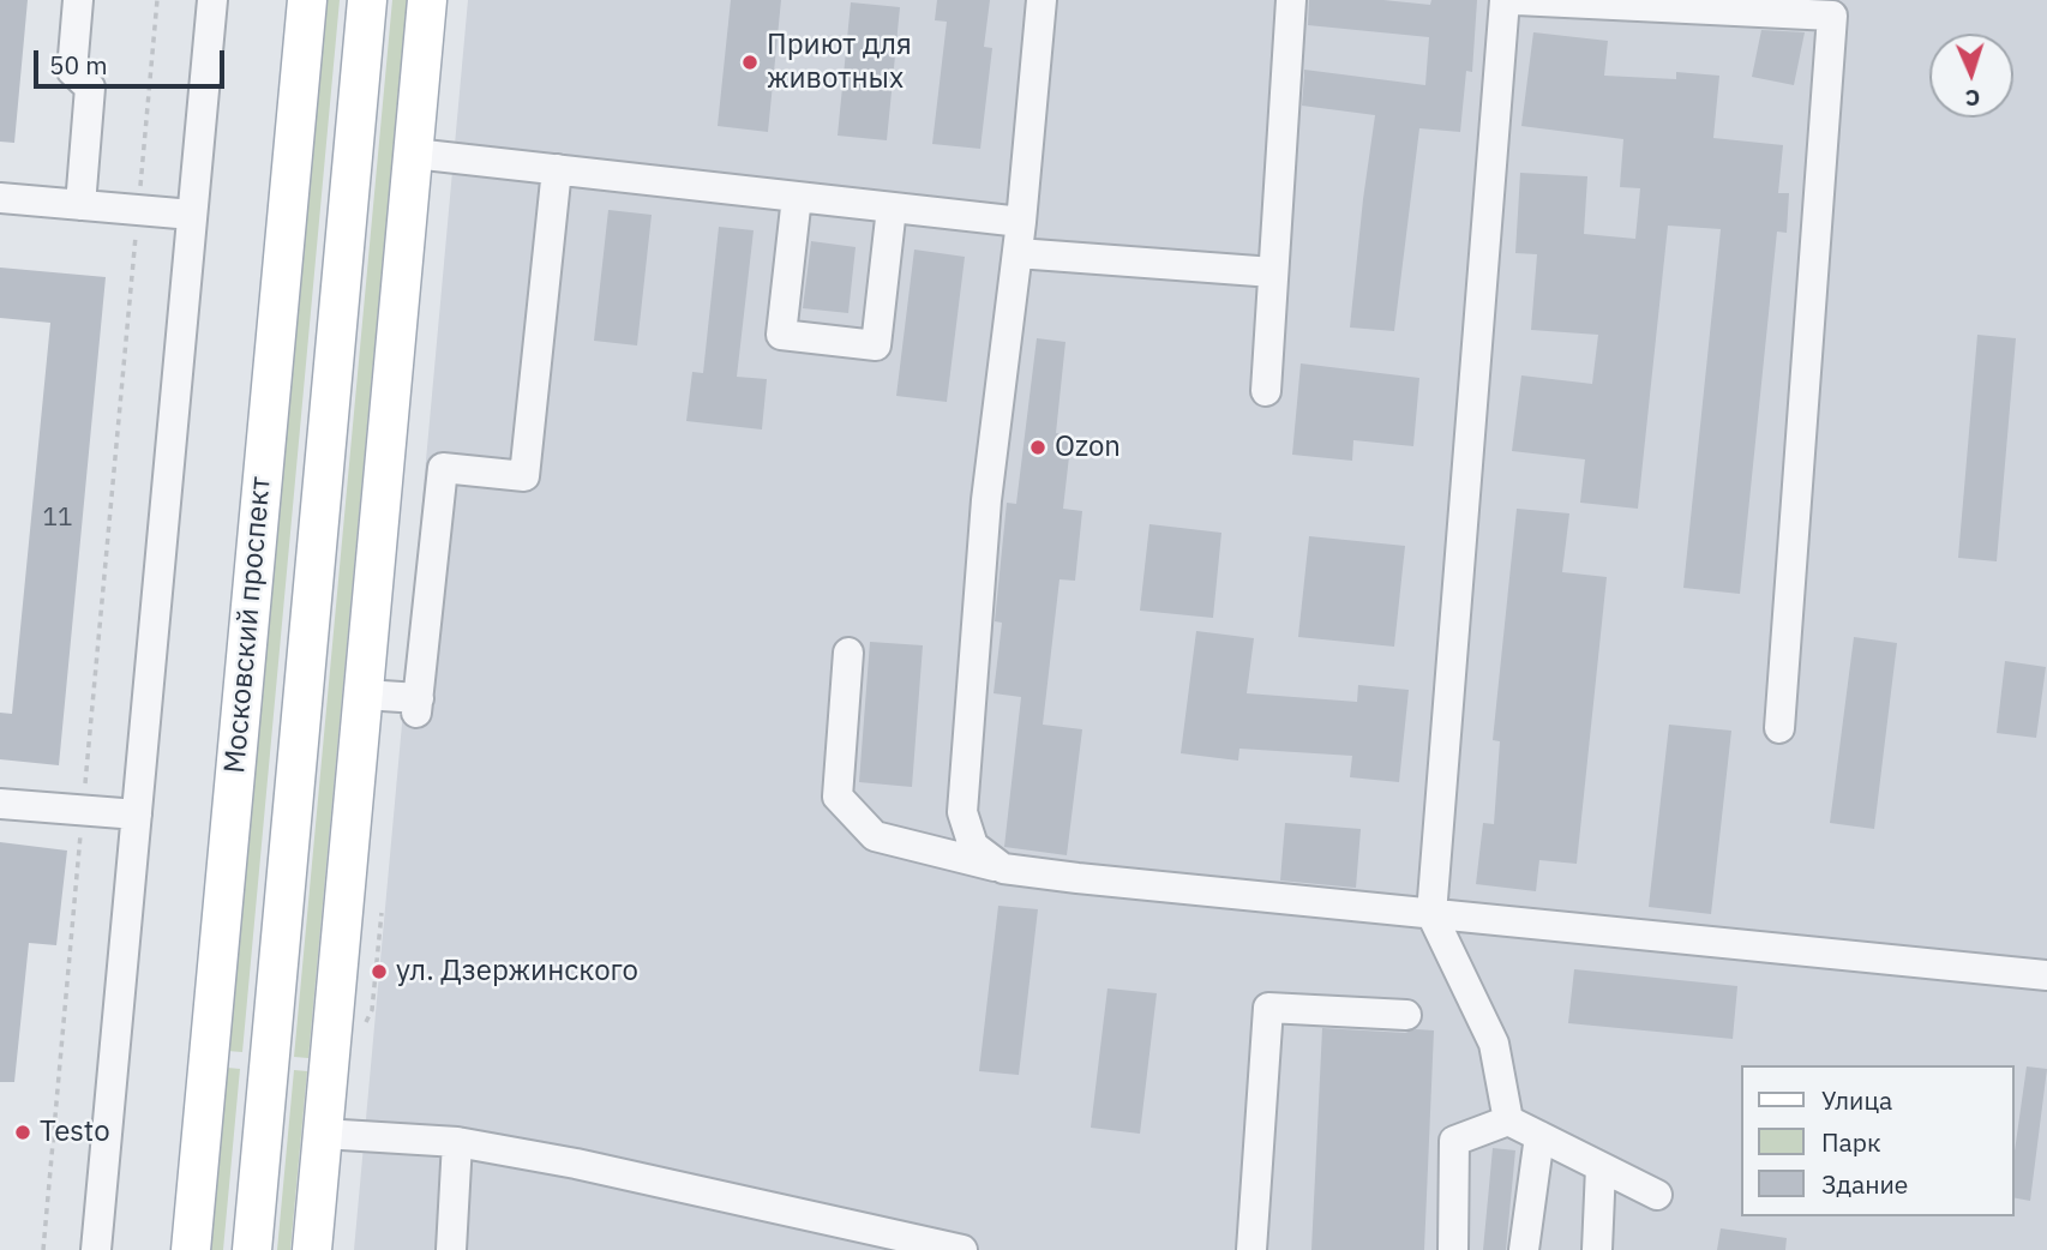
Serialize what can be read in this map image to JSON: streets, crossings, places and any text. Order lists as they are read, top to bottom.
{
  "streets": {
    "main road": ["Московский проспект"]
  },
  "places": [
    "Приют для животных",
    "Ozon",
    "ул. Дзержинского",
    "Testo"
  ],
  "house_numbers": ["11"],
  "legend": ["Улица", "Парк", "Здание"],
  "scale_bar": "50 m",
  "north": "bottom"
}
